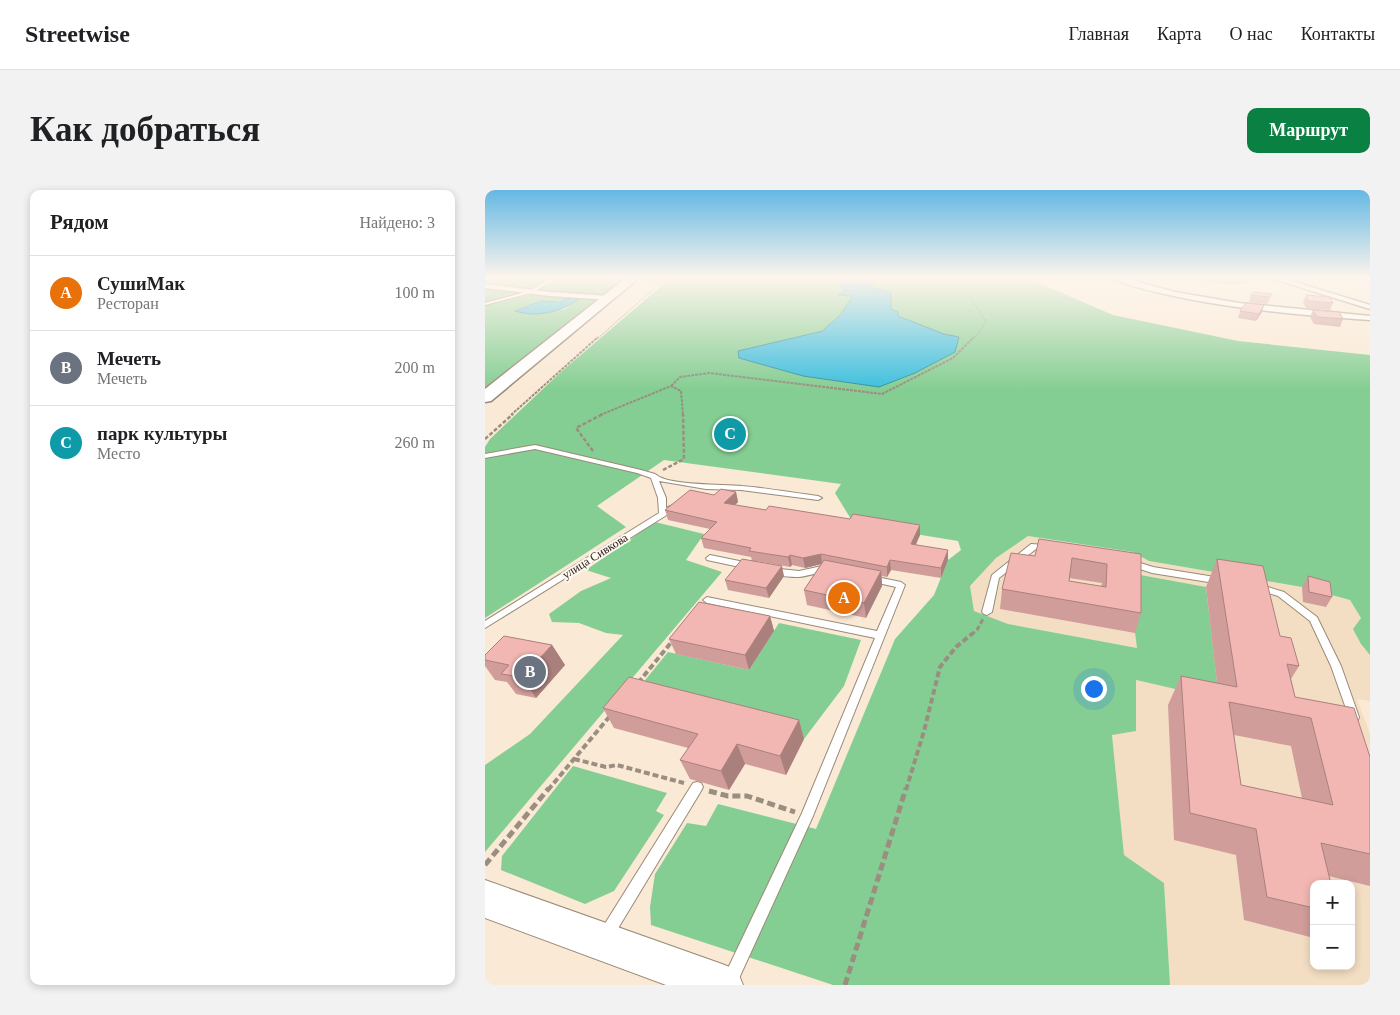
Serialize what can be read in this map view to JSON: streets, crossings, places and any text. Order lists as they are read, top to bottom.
{
  "streets": {
    "lane": ["улица Сивкова"]
  },
  "page": {
    "header": "Streetwise",
    "nav": [
      "Главная",
      "Карта",
      "О нас",
      "Контакты"
    ],
    "buttons": "Маршрут",
    "title": "Как добраться",
    "heading": ["Рядом", "Найдено: 3"],
    "list": [
      {
        "mark": "A",
        "name": "СушиМак",
        "note": "Ресторан",
        "value": "100 m"
      },
      {
        "mark": "B",
        "name": "Мечеть",
        "note": "Мечеть",
        "value": "200 m"
      },
      {
        "mark": "C",
        "name": "парк культуры",
        "note": "Место",
        "value": "260 m"
      }
    ],
    "pins": ["C", "A", "B"],
    "map_buttons": ["+", "−"]
  }
}
